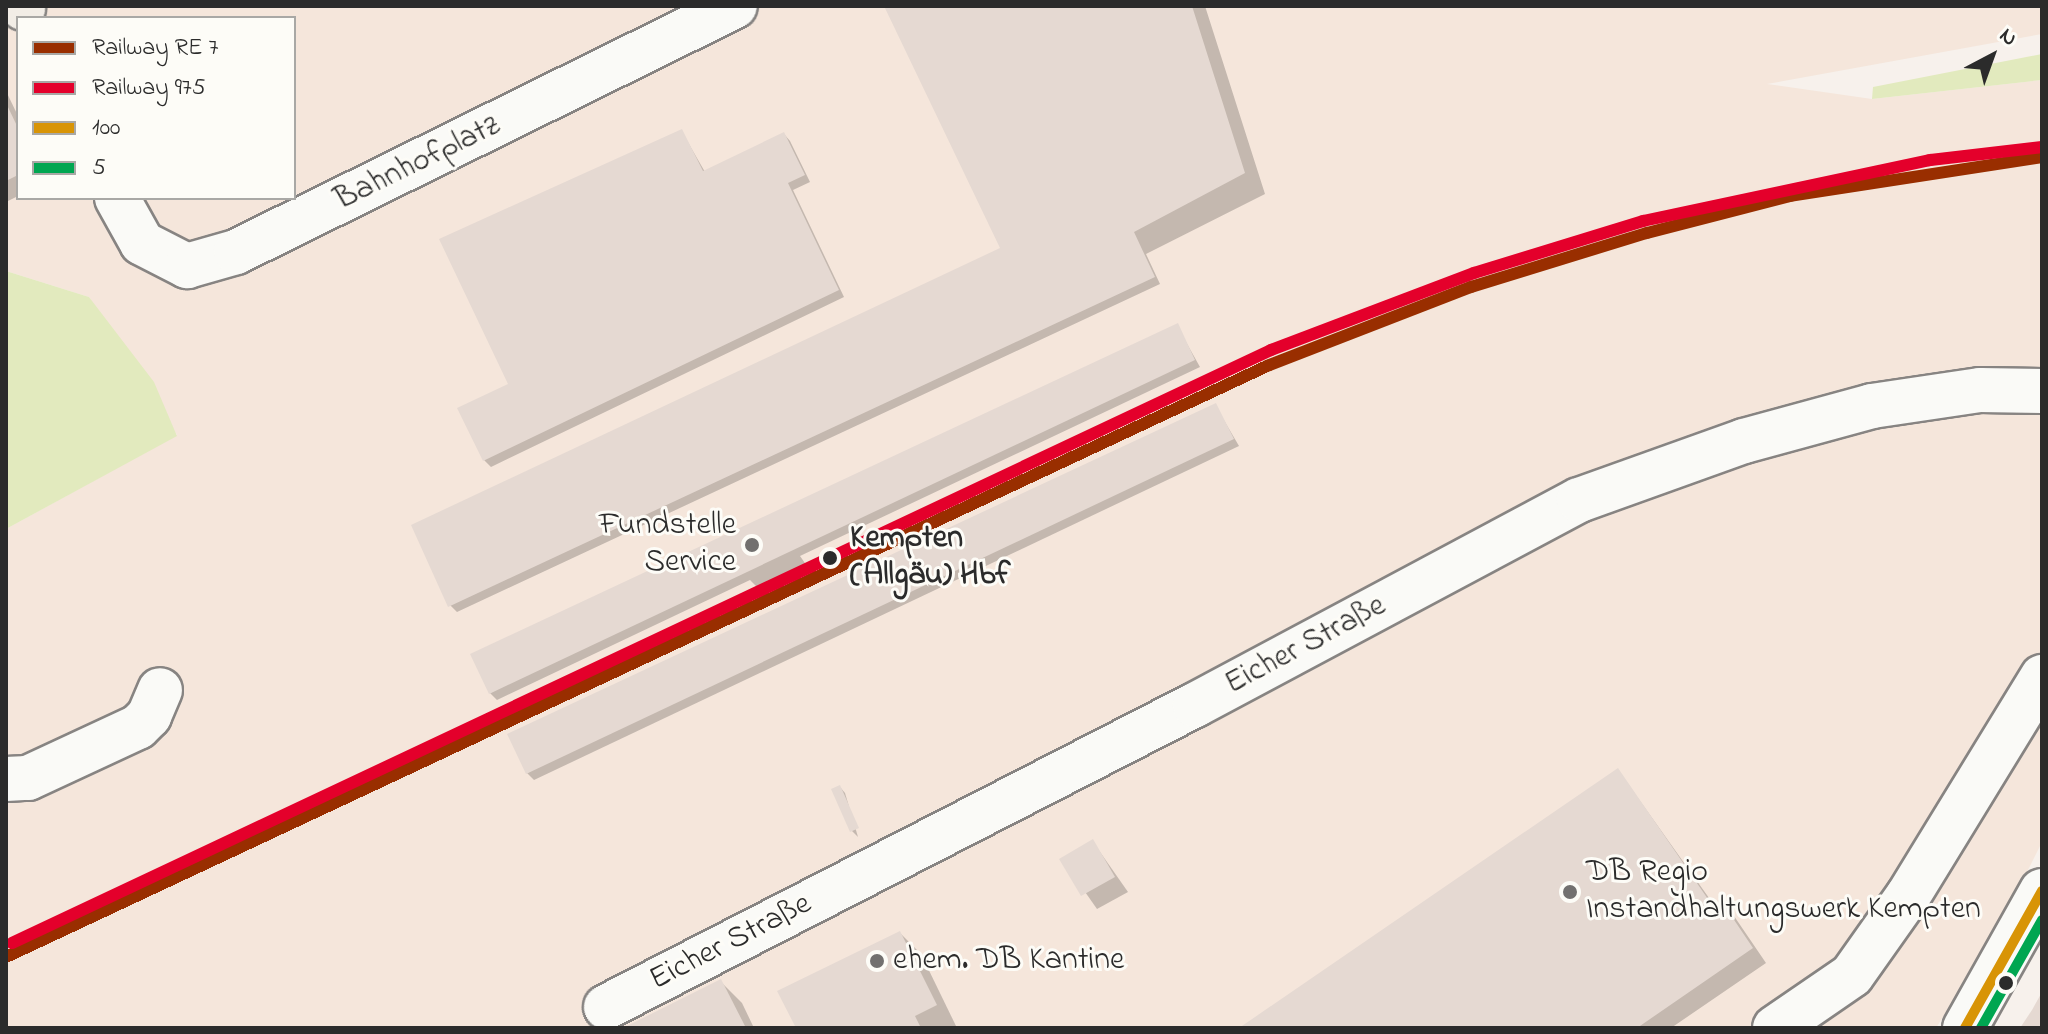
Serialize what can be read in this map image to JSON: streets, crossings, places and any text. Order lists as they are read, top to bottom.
{
  "streets": {
    "street": ["Bahnhofplatz", "Eicher Straße"]
  },
  "places": [
    "Fundstelle Service",
    "Kempten (Allgäu) Hbf",
    "DB Regio Instandhaltungswerk Kempten",
    "ehem. DB Kantine"
  ],
  "lines": ["rail line 975", "transit line 100", "transit line 5"],
  "legend": [
    "Railway RE 7",
    "Railway 975",
    "100",
    "5"
  ],
  "north": "top right"
}
